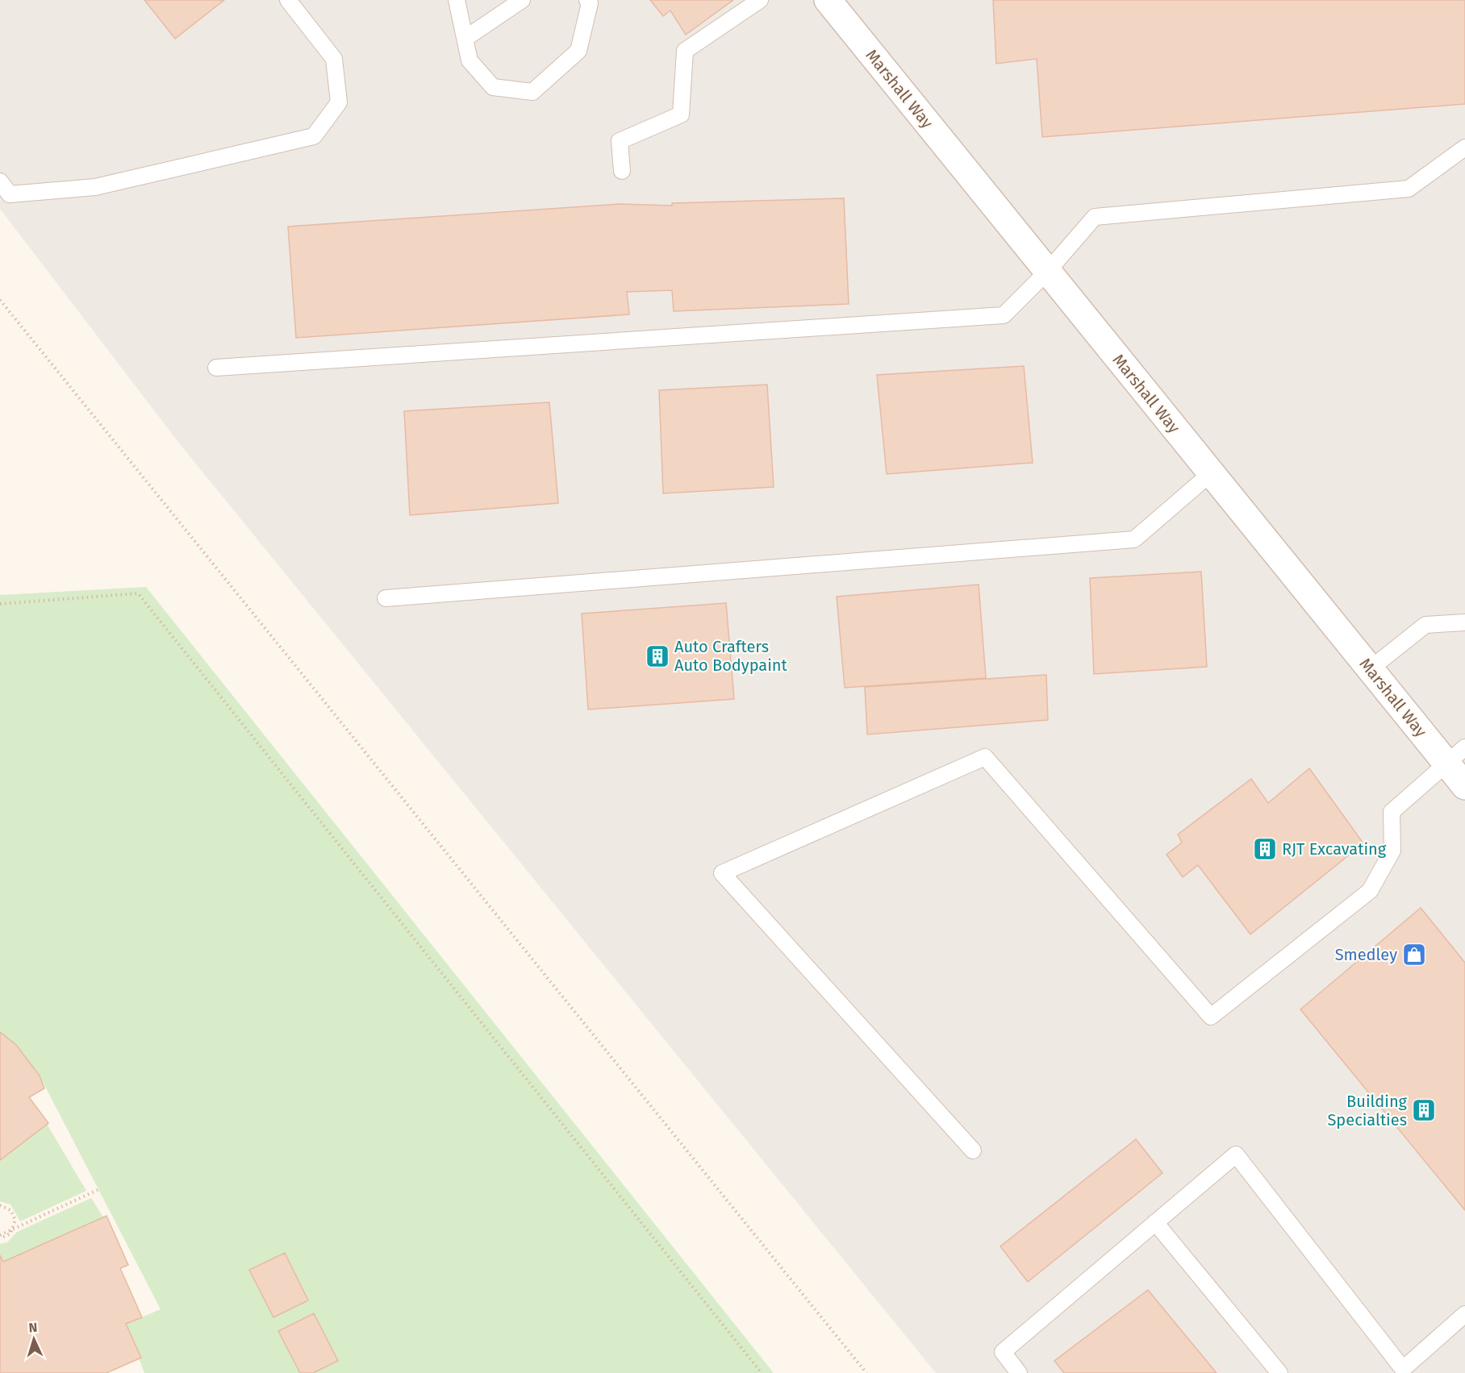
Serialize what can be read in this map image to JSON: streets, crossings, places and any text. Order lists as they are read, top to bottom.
{
  "streets": {
    "street": ["Marshall Way"]
  },
  "places": {
    "building": ["Auto Crafters Auto Bodypaint", "RJT Excavating", "Building Specialties"],
    "shop": ["Smedley"]
  },
  "north": "top"
}
